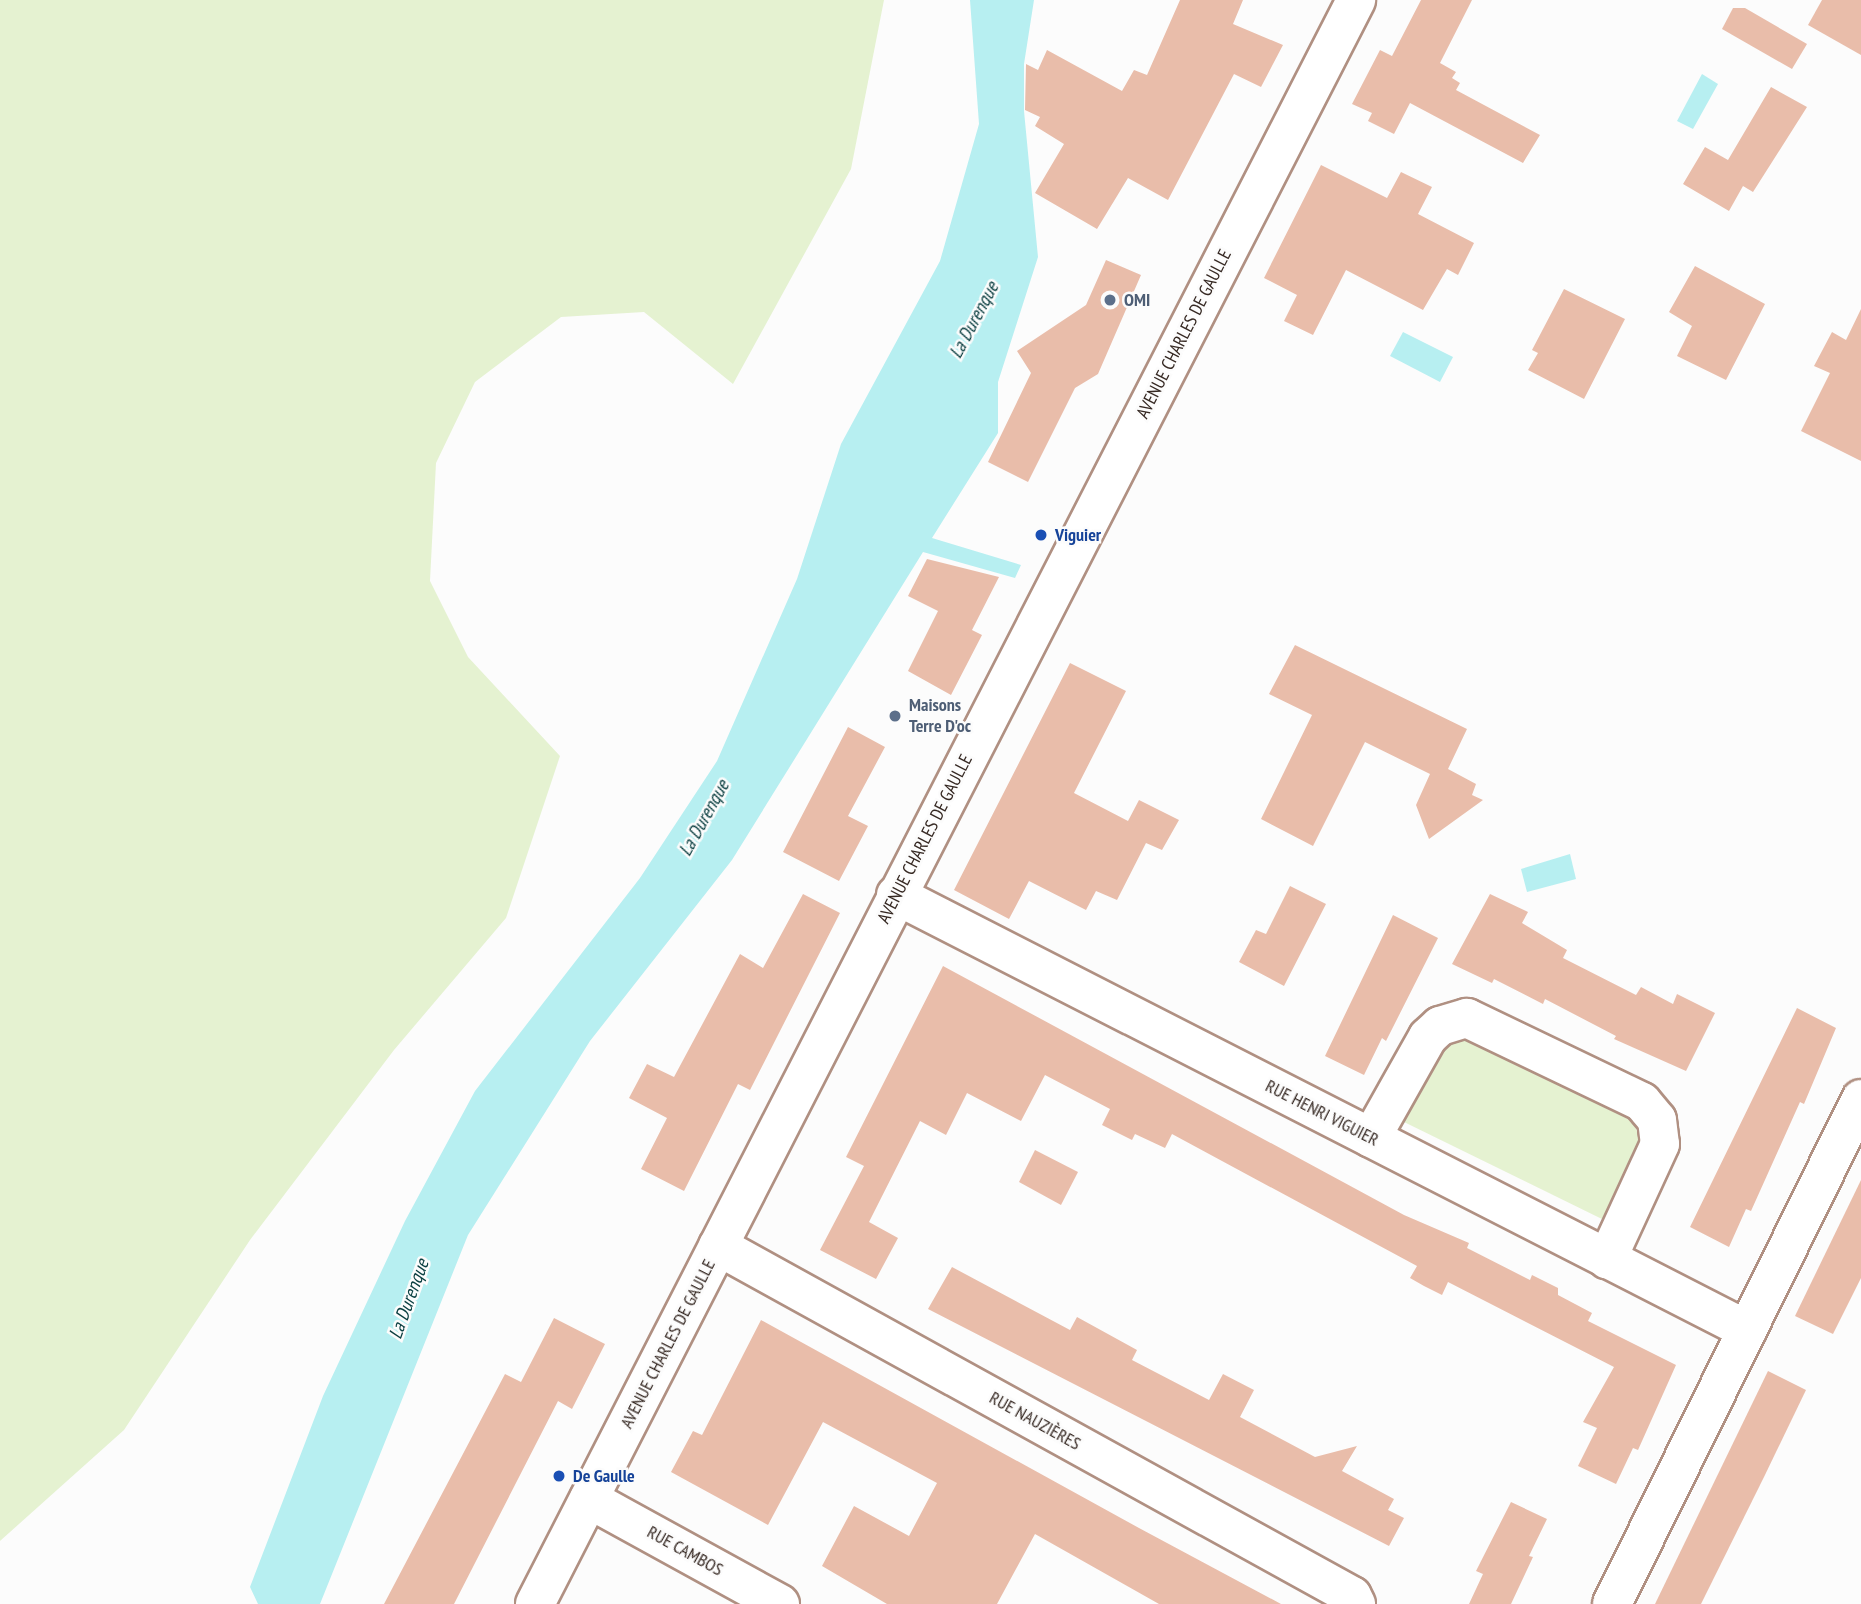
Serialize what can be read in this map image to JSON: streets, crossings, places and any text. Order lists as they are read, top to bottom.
{
  "streets": {
    "street": [
      "AVENUE CHARLES DE GAULLE",
      "RUE HENRI VIGUIER",
      "RUE NAUZIÈRES",
      "RUE CAMBOS"
    ]
  },
  "crossings": [
    ["AVENUE CHARLES DE GAULLE", "RUE HENRI VIGUIER"],
    ["AVENUE CHARLES DE GAULLE", "RUE NAUZIÈRES"],
    ["AVENUE CHARLES DE GAULLE", "RUE CAMBOS"]
  ],
  "water": ["La Durenque"],
  "places": [
    "OMI",
    "Viguier",
    "Maisons Terre D'oc",
    "De Gaulle"
  ]
}
